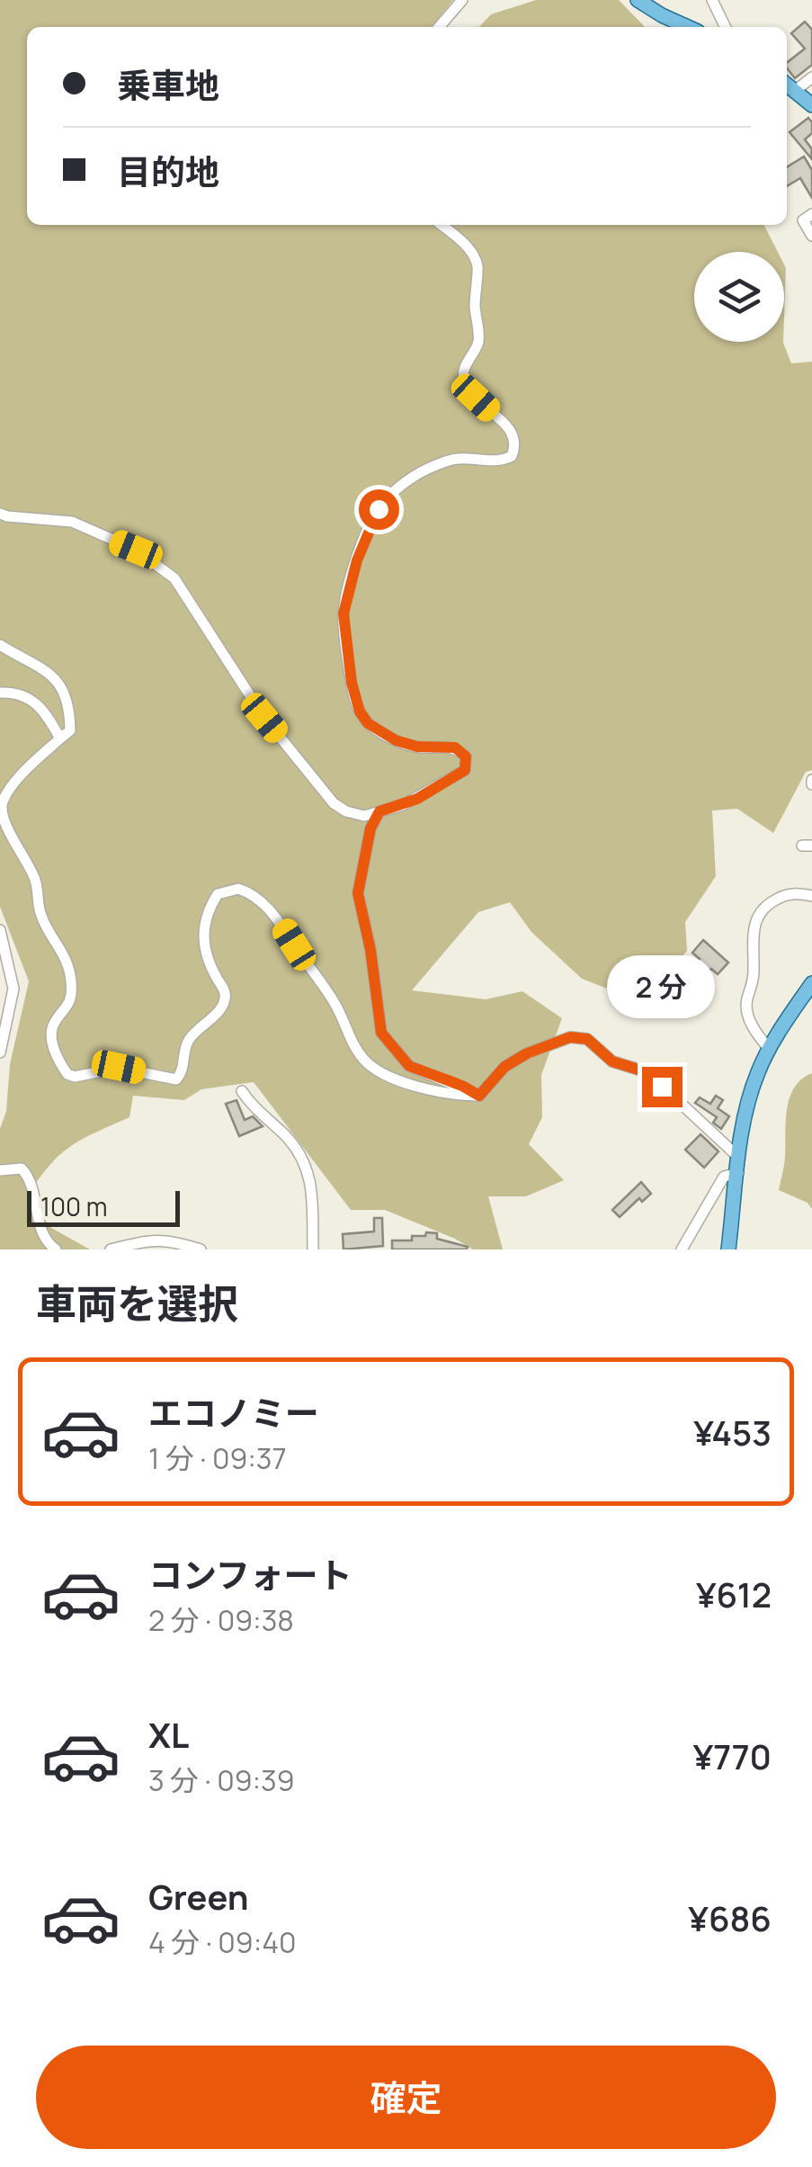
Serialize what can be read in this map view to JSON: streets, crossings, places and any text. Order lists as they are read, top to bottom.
{
  "scale_bar": "100 m",
  "page": {
    "banner": ["乗車地", "目的地"],
    "bubble": "2 分",
    "scale": "100 m",
    "heading": "車両を選択",
    "list": [
      {
        "name": "エコノミー",
        "note": "1 分 · 09:37",
        "value": "¥453"
      },
      {
        "name": "コンフォート",
        "note": "2 分 · 09:38",
        "value": "¥612"
      },
      {
        "name": "XL",
        "note": "3 分 · 09:39",
        "value": "¥770"
      },
      {
        "name": "Green",
        "note": "4 分 · 09:40",
        "value": "¥686"
      }
    ],
    "buttons": "確定"
  }
}
